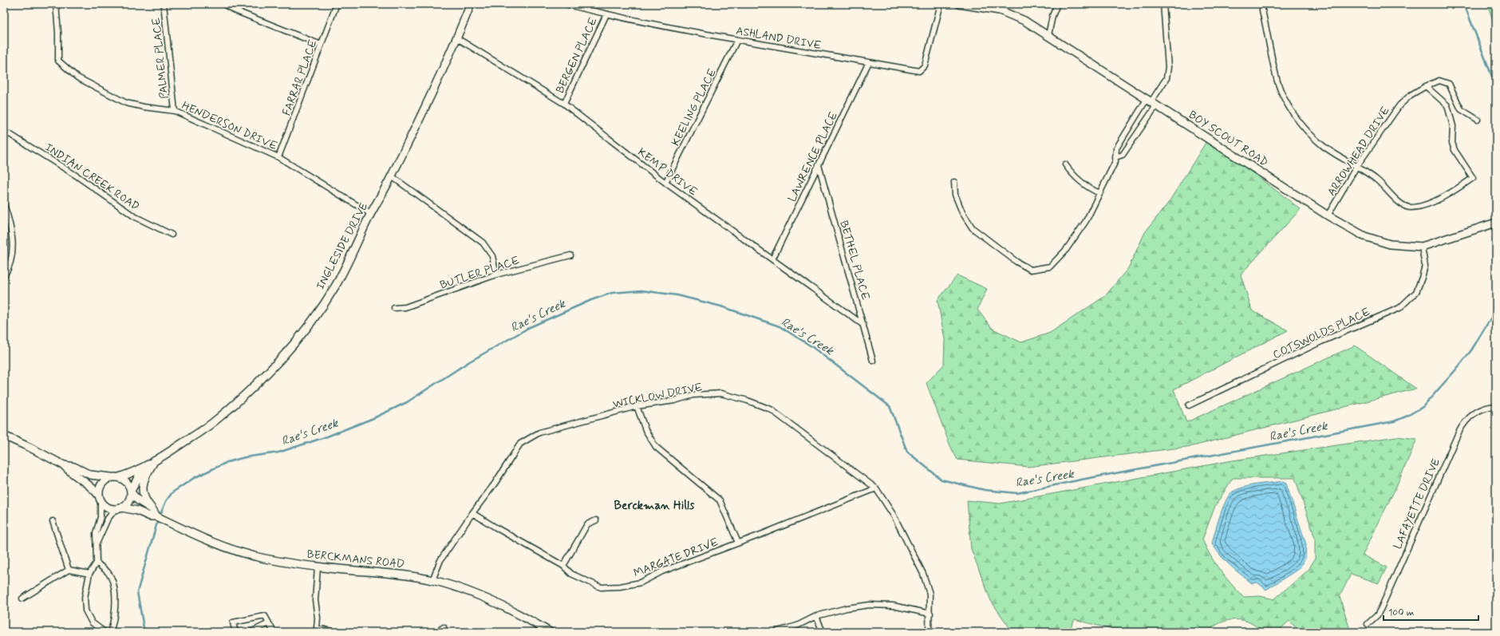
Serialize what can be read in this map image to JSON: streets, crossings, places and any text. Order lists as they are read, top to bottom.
{
  "streets": {
    "street": [
      "ASHLAND DRIVE",
      "BERGEN PLACE",
      "PALMER PLACE",
      "FARRAR PLACE",
      "KEELING PLACE",
      "HENDERSON DRIVE",
      "BOY SCOUT ROAD",
      "ARROWHEAD DRIVE",
      "LAWRENCE PLACE",
      "KEMP DRIVE",
      "INDIAN CREEK ROAD",
      "INGLESIDE DRIVE",
      "BETHEL PLACE",
      "BUTLER PLACE",
      "COTSWOLDS PLACE",
      "WICKLOW DRIVE",
      "LAFAYETTE DRIVE",
      "MARGATE DRIVE",
      "BERCKMANS ROAD"
    ]
  },
  "crossings": [
    ["ASHLAND DRIVE", "BERGEN PLACE"],
    ["ASHLAND DRIVE", "KEELING PLACE"],
    ["ASHLAND DRIVE", "LAWRENCE PLACE"],
    ["BERGEN PLACE", "KEMP DRIVE"],
    ["PALMER PLACE", "HENDERSON DRIVE"],
    ["FARRAR PLACE", "HENDERSON DRIVE"],
    ["KEELING PLACE", "KEMP DRIVE"],
    ["HENDERSON DRIVE", "INGLESIDE DRIVE"],
    ["BOY SCOUT ROAD", "ARROWHEAD DRIVE"],
    ["BOY SCOUT ROAD", "COTSWOLDS PLACE"],
    ["LAWRENCE PLACE", "KEMP DRIVE"],
    ["LAWRENCE PLACE", "BETHEL PLACE"],
    ["KEMP DRIVE", "INGLESIDE DRIVE"],
    ["KEMP DRIVE", "BETHEL PLACE"],
    ["INGLESIDE DRIVE", "BERCKMANS ROAD"],
    ["WICKLOW DRIVE", "MARGATE DRIVE"],
    ["WICKLOW DRIVE", "BERCKMANS ROAD"]
  ],
  "districts": ["Berckman Hills"],
  "water": ["Rae's Creek"],
  "scale_bar": "100 m"
}
